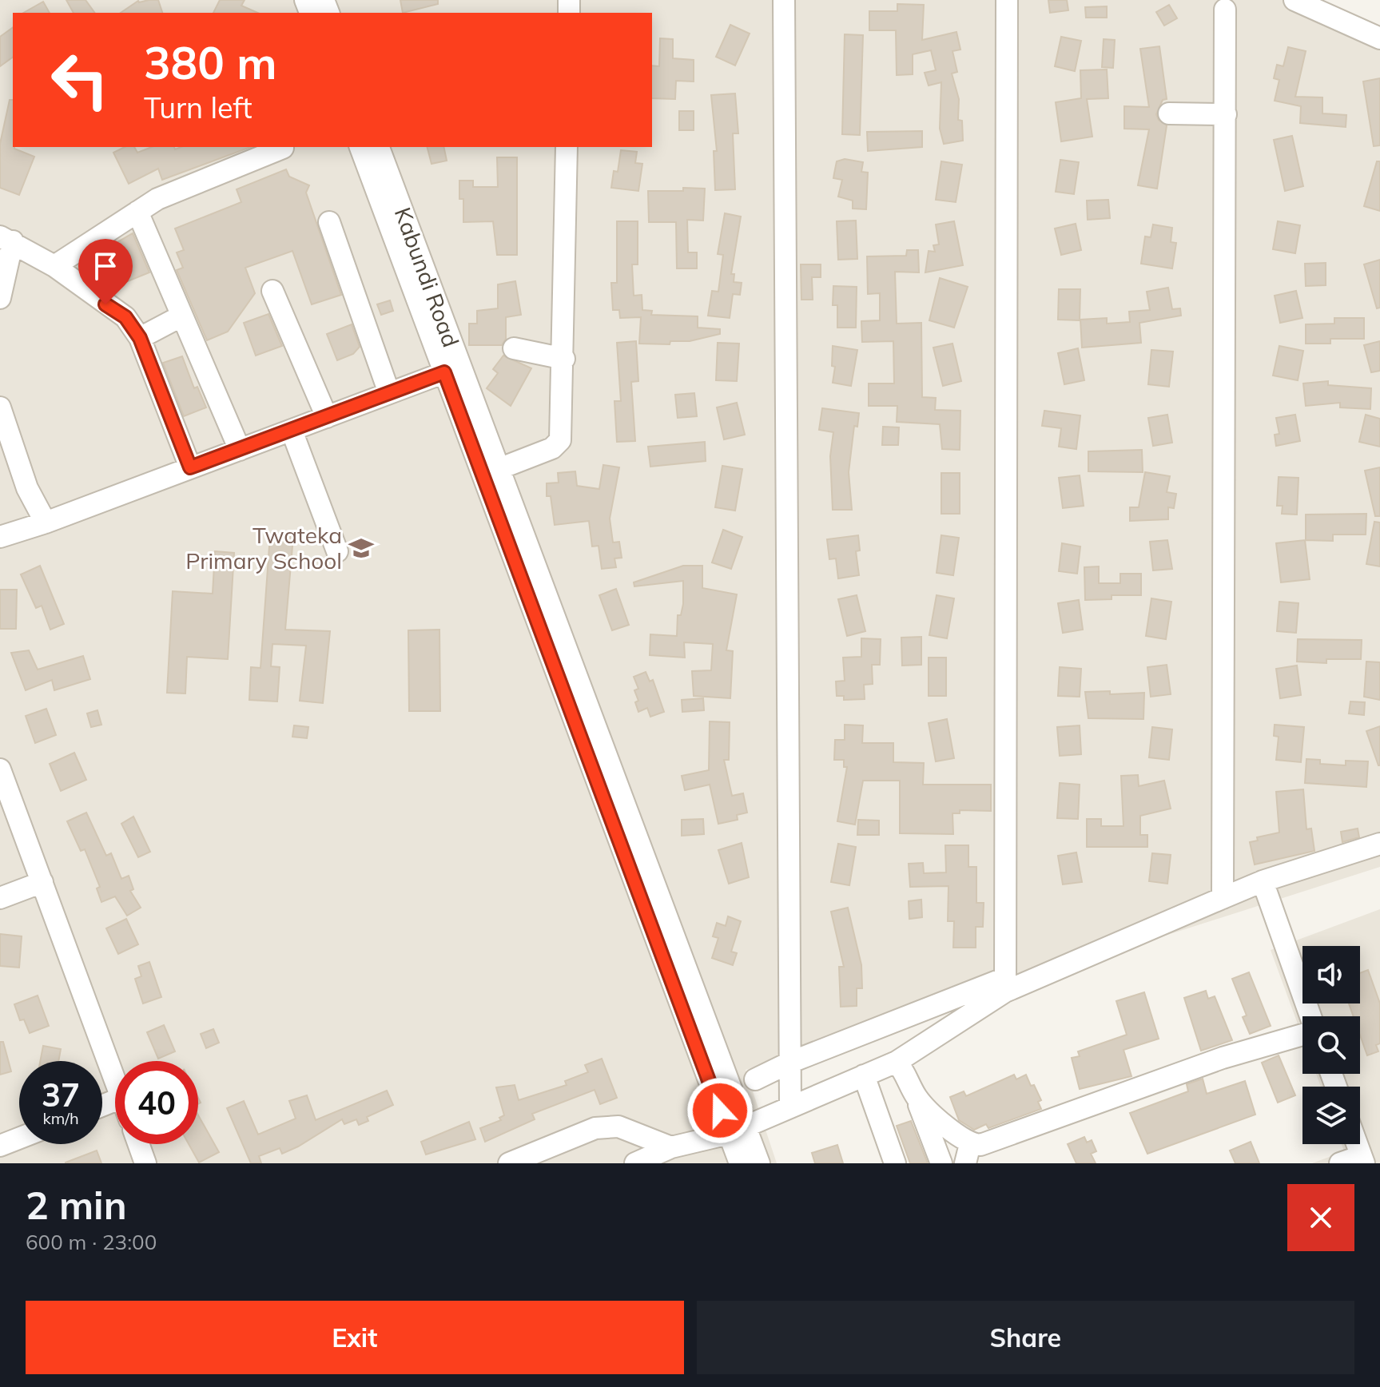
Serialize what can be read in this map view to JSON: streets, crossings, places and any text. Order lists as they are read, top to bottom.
{
  "streets": {
    "street": ["Kabundi Road"]
  },
  "places": {
    "school or university": ["Twateka Primary School"]
  },
  "page": {
    "turn": ["380 m", "Turn left"],
    "speed": "37 km/h",
    "limit": "40",
    "heading": ["2 min", "600 m · 23:00"],
    "buttons": ["Exit", "Share"]
  }
}
